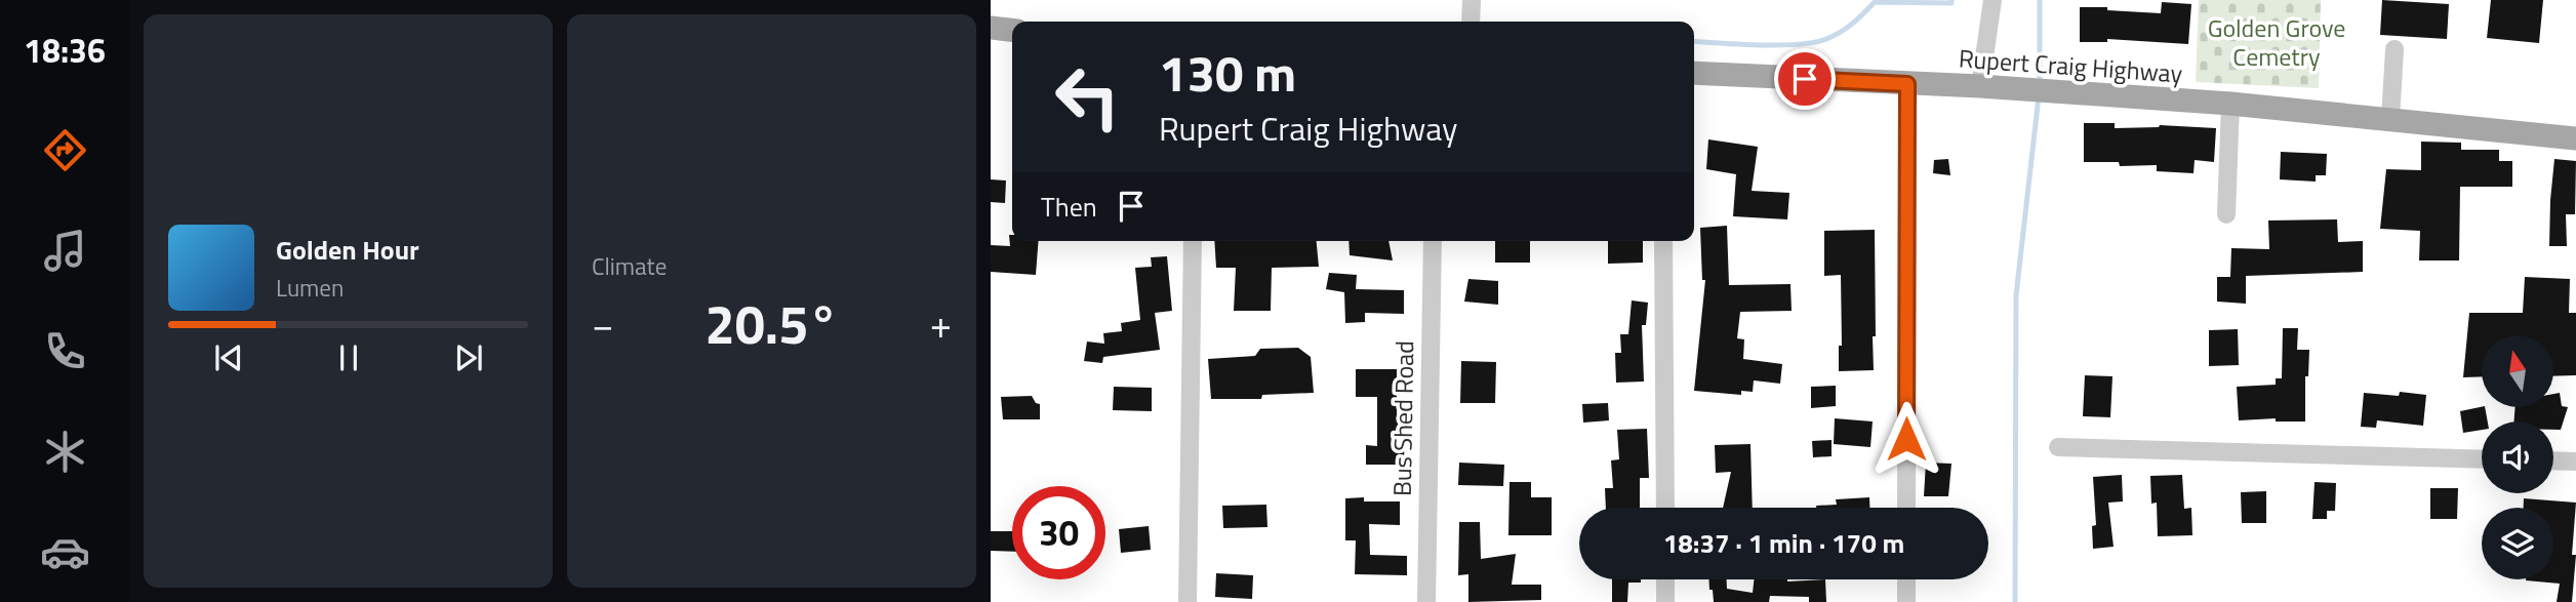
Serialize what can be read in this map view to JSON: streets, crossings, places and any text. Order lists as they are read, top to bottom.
{
  "streets": {
    "main road": ["Rupert Craig Highway"],
    "street": ["Bus Shed Road"]
  },
  "parks": ["Golden Grove Cemetry"],
  "north": "top",
  "page": {
    "tabs": "18:36",
    "tile": "Climate",
    "turn": ["130 m", "Rupert Craig Highway"],
    "then": "Then",
    "song": ["Golden Hour", "Lumen"],
    "heat": ["−", "20.5°", "+"],
    "limit": "30",
    "trip": "18:37 · 1 min · 170 m"
  }
}
